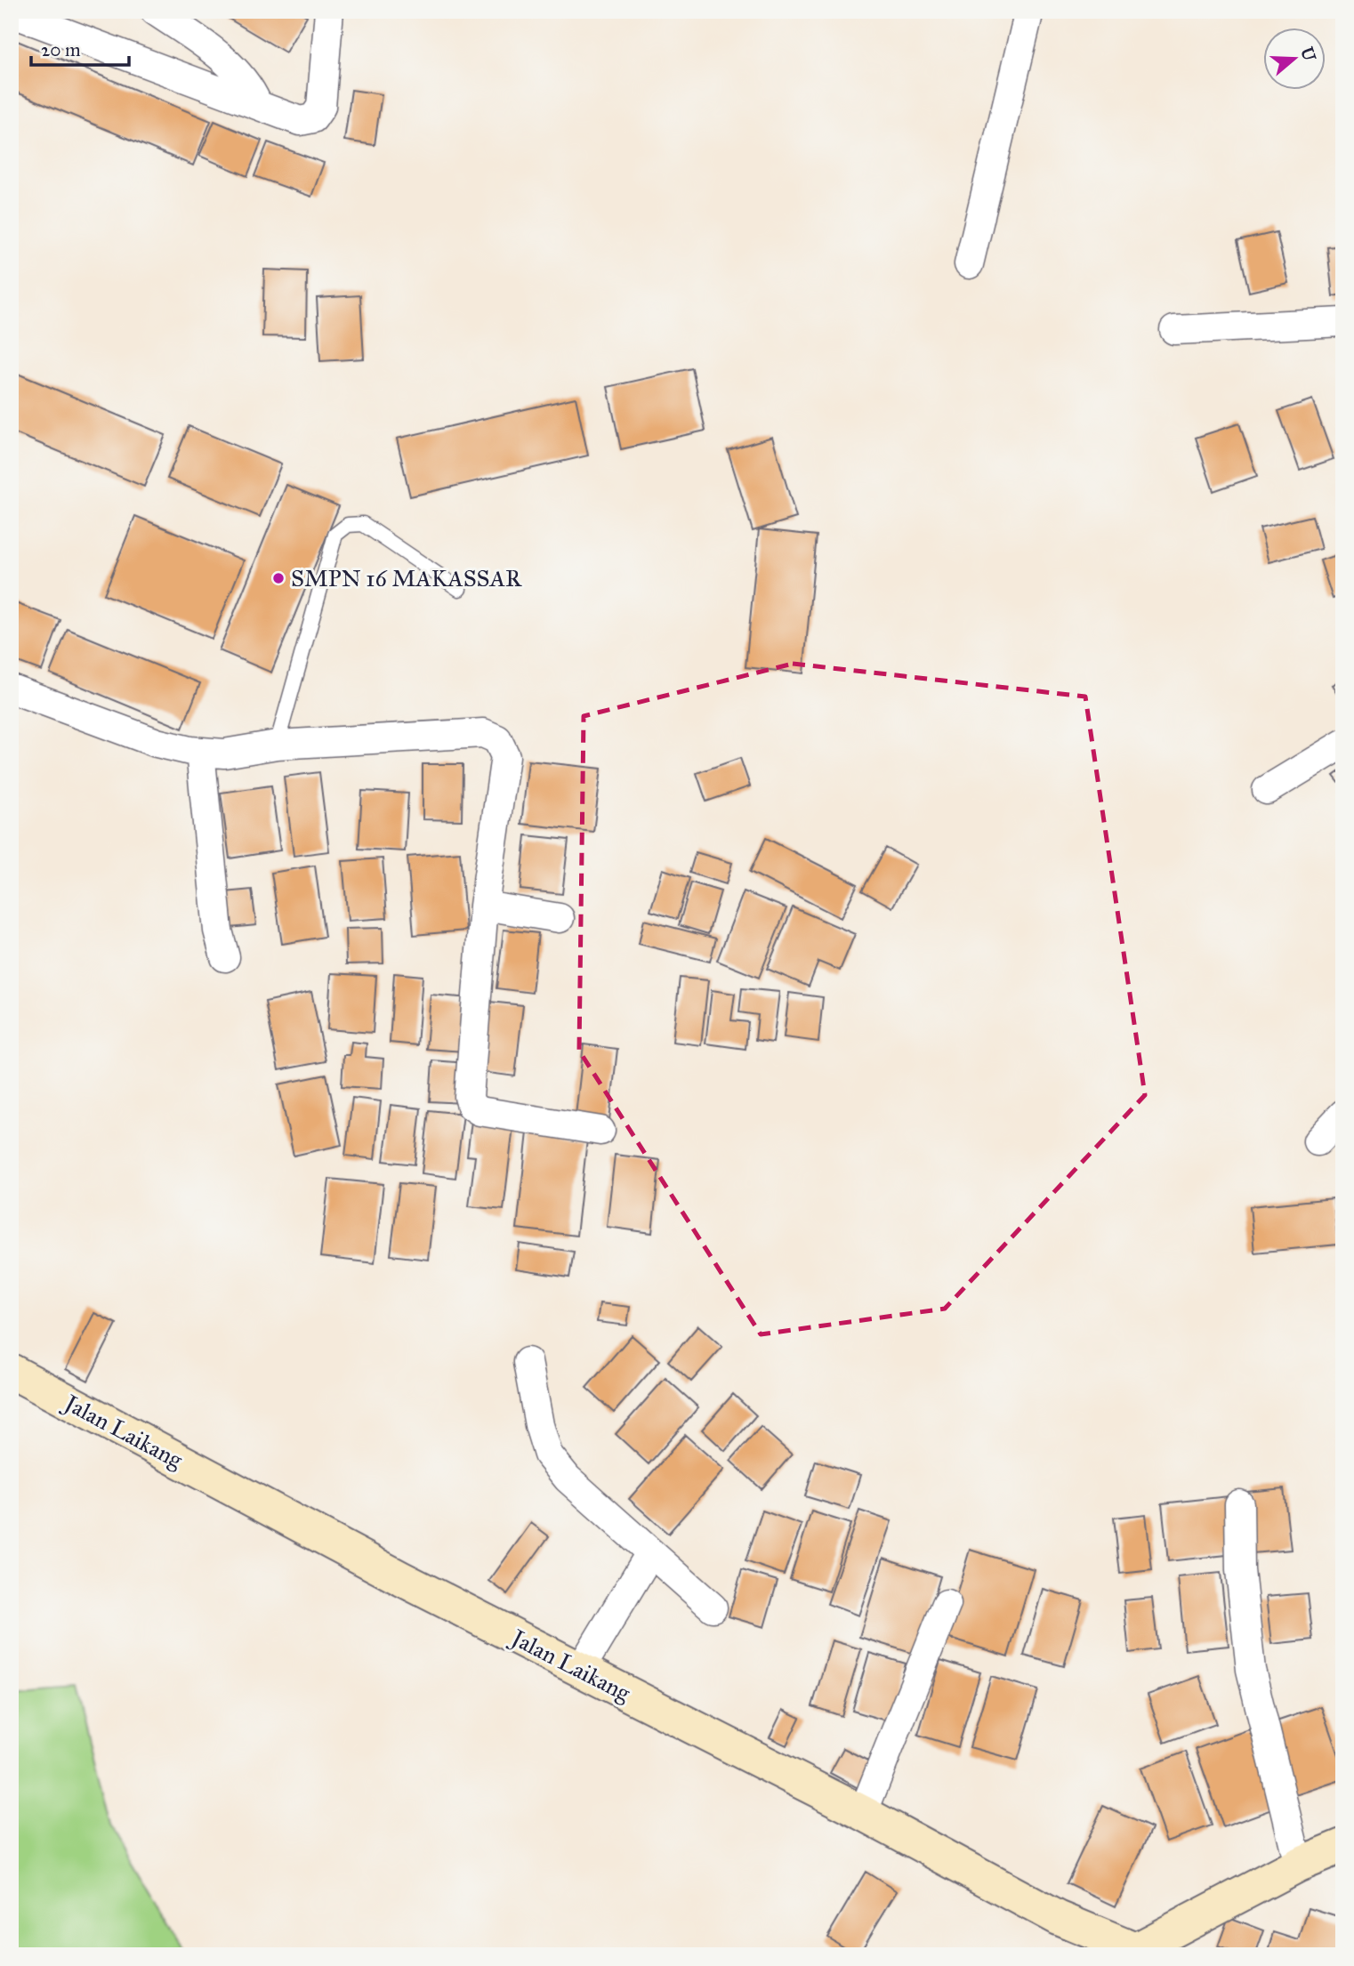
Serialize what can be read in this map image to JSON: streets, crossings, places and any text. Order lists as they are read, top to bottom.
{
  "streets": {
    "main road": ["Jalan Laikang"]
  },
  "places": ["SMPN 16 MAKASSAR"],
  "scale_bar": "20 m",
  "north": "right"
}
